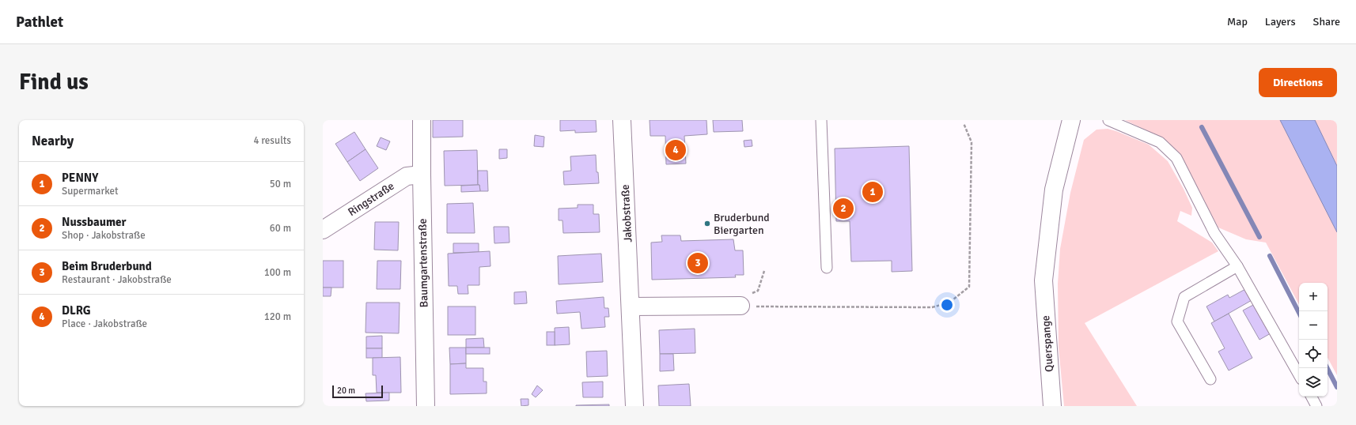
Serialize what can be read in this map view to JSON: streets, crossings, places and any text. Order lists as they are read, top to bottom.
{
  "streets": {
    "street": [
      "Ringstraße",
      "Jakobstraße",
      "Baumgartenstraße",
      "Querspange"
    ]
  },
  "crossings": [
    ["Ringstraße", "Baumgartenstraße"]
  ],
  "places": ["Bruderbund Biergarten"],
  "scale_bar": "20 m",
  "page": {
    "header": "Pathlet",
    "nav": ["Map", "Layers", "Share"],
    "buttons": "Directions",
    "title": "Find us",
    "heading": ["Nearby", "4 results"],
    "pins": [
      "4",
      "1",
      "2",
      "3"
    ],
    "list": [
      {
        "mark": "1",
        "name": "PENNY",
        "note": "Supermarket",
        "value": "50 m"
      },
      {
        "mark": "2",
        "name": "Nussbaumer",
        "note": "Shop · Jakobstraße",
        "value": "60 m"
      },
      {
        "mark": "3",
        "name": "Beim Bruderbund",
        "note": "Restaurant · Jakobstraße",
        "value": "100 m"
      },
      {
        "mark": "4",
        "name": "DLRG",
        "note": "Place · Jakobstraße",
        "value": "120 m"
      }
    ],
    "map_buttons": ["+", "−"],
    "scale": "20 m"
  }
}
